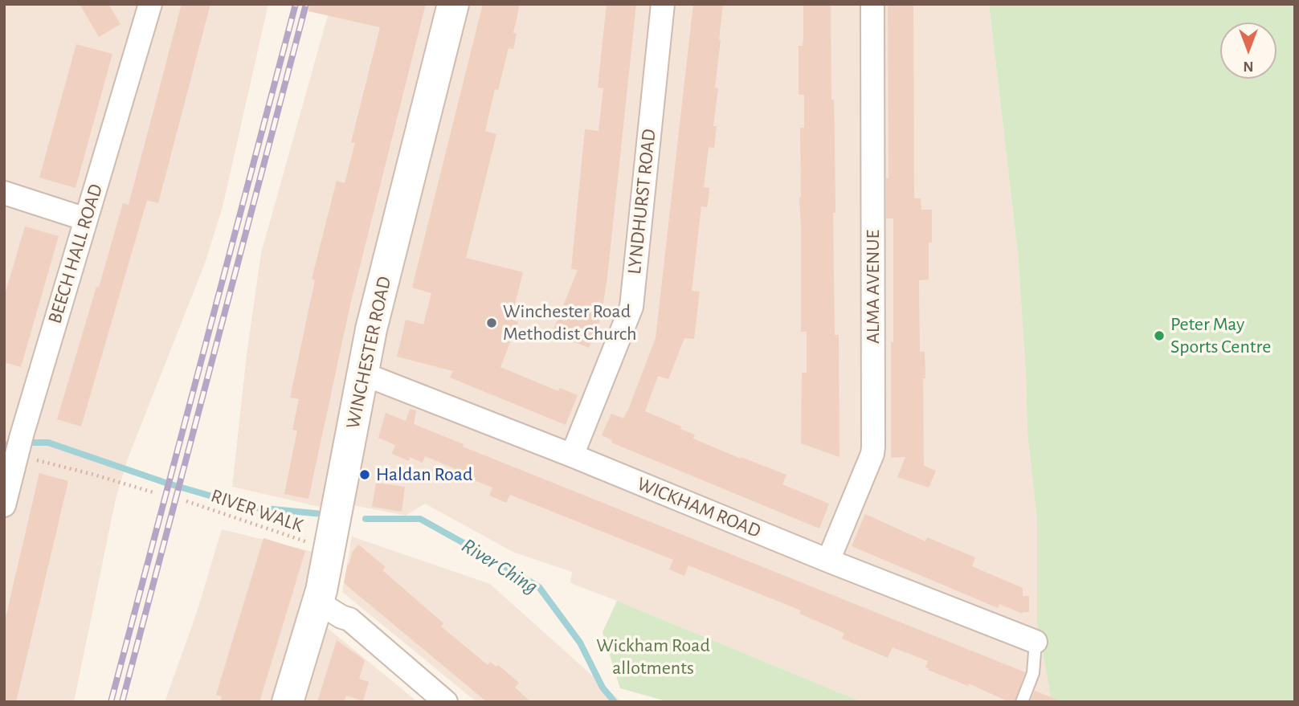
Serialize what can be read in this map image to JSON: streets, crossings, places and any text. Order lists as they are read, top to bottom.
{
  "streets": {
    "main road": ["WINCHESTER ROAD"],
    "street": [
      "LYNDHURST ROAD",
      "BEECH HALL ROAD",
      "ALMA AVENUE",
      "WICKHAM ROAD"
    ],
    "path": ["RIVER WALK"]
  },
  "crossings": [
    ["LYNDHURST ROAD", "WICKHAM ROAD"],
    ["ALMA AVENUE", "WICKHAM ROAD"],
    ["WINCHESTER ROAD", "WICKHAM ROAD"]
  ],
  "water": ["River Ching"],
  "parks": ["Wickham Road allotments"],
  "places": ["Winchester Road Methodist Church", "Peter May Sports Centre", "Haldan Road"],
  "north": "bottom"
}
